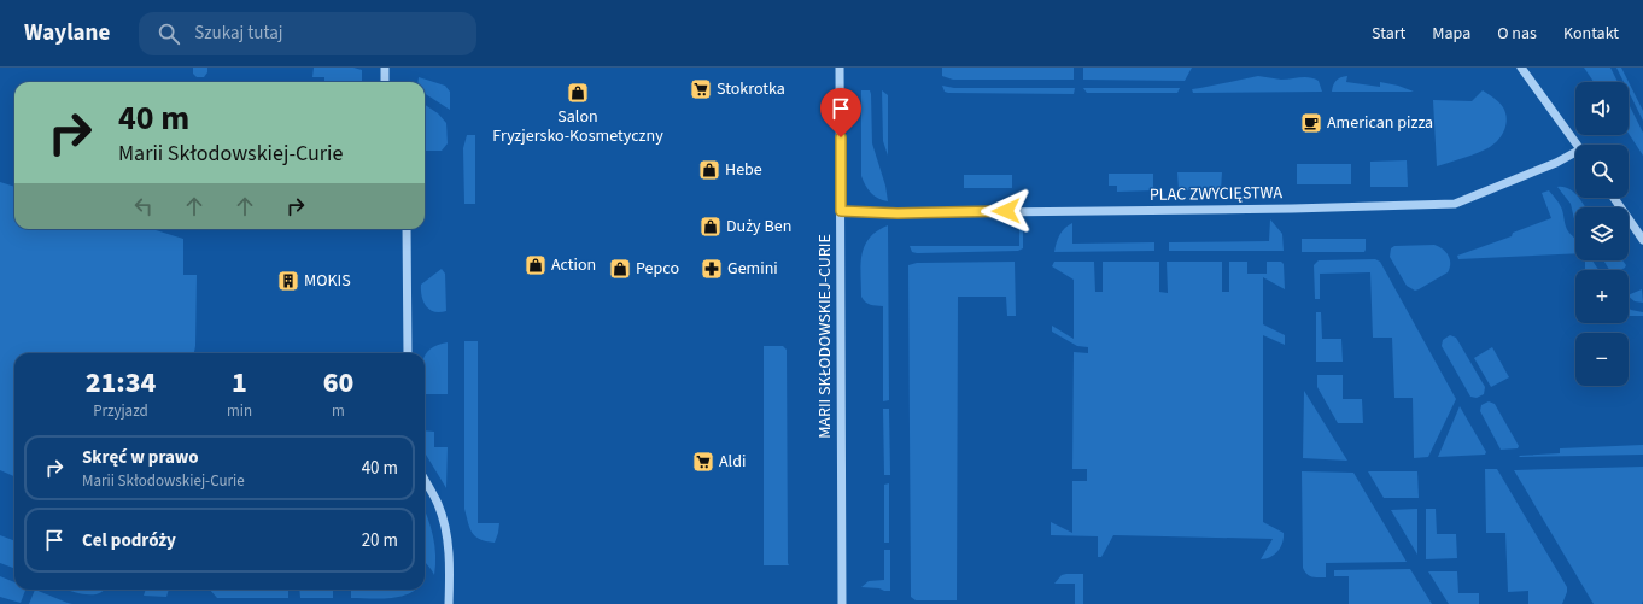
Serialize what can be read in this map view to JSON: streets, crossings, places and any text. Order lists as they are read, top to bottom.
{
  "streets": {
    "street": ["PLAC ZWYCIĘSTWA", "MARII SKŁODOWSKIEJ-CURIE"]
  },
  "crossings": [
    ["PLAC ZWYCIĘSTWA", "MARII SKŁODOWSKIEJ-CURIE"]
  ],
  "places": {
    "supermarket": ["Stokrotka", "Aldi"],
    "shop": [
      "Salon Fryzjersko-Kosmetyczny",
      "Hebe",
      "Duży Ben",
      "Action",
      "Pepco"
    ],
    "cafe": ["American pizza"],
    "pharmacy": ["Gemini"],
    "building": ["MOKIS"]
  },
  "page": {
    "header": "Waylane",
    "search": "Szukaj tutaj",
    "nav": [
      "Start",
      "Mapa",
      "O nas",
      "Kontakt"
    ],
    "map_buttons": ["+", "−"],
    "turn": ["40 m", "Marii Skłodowskiej-Curie"],
    "eta": [
      "21:34",
      "Przyjazd",
      "1",
      "min",
      "60",
      "m"
    ],
    "list": [
      {
        "name": "Skręć w prawo",
        "note": "Marii Skłodowskiej-Curie",
        "value": "40 m"
      },
      {
        "name": "Cel podróży",
        "value": "20 m"
      }
    ]
  }
}
